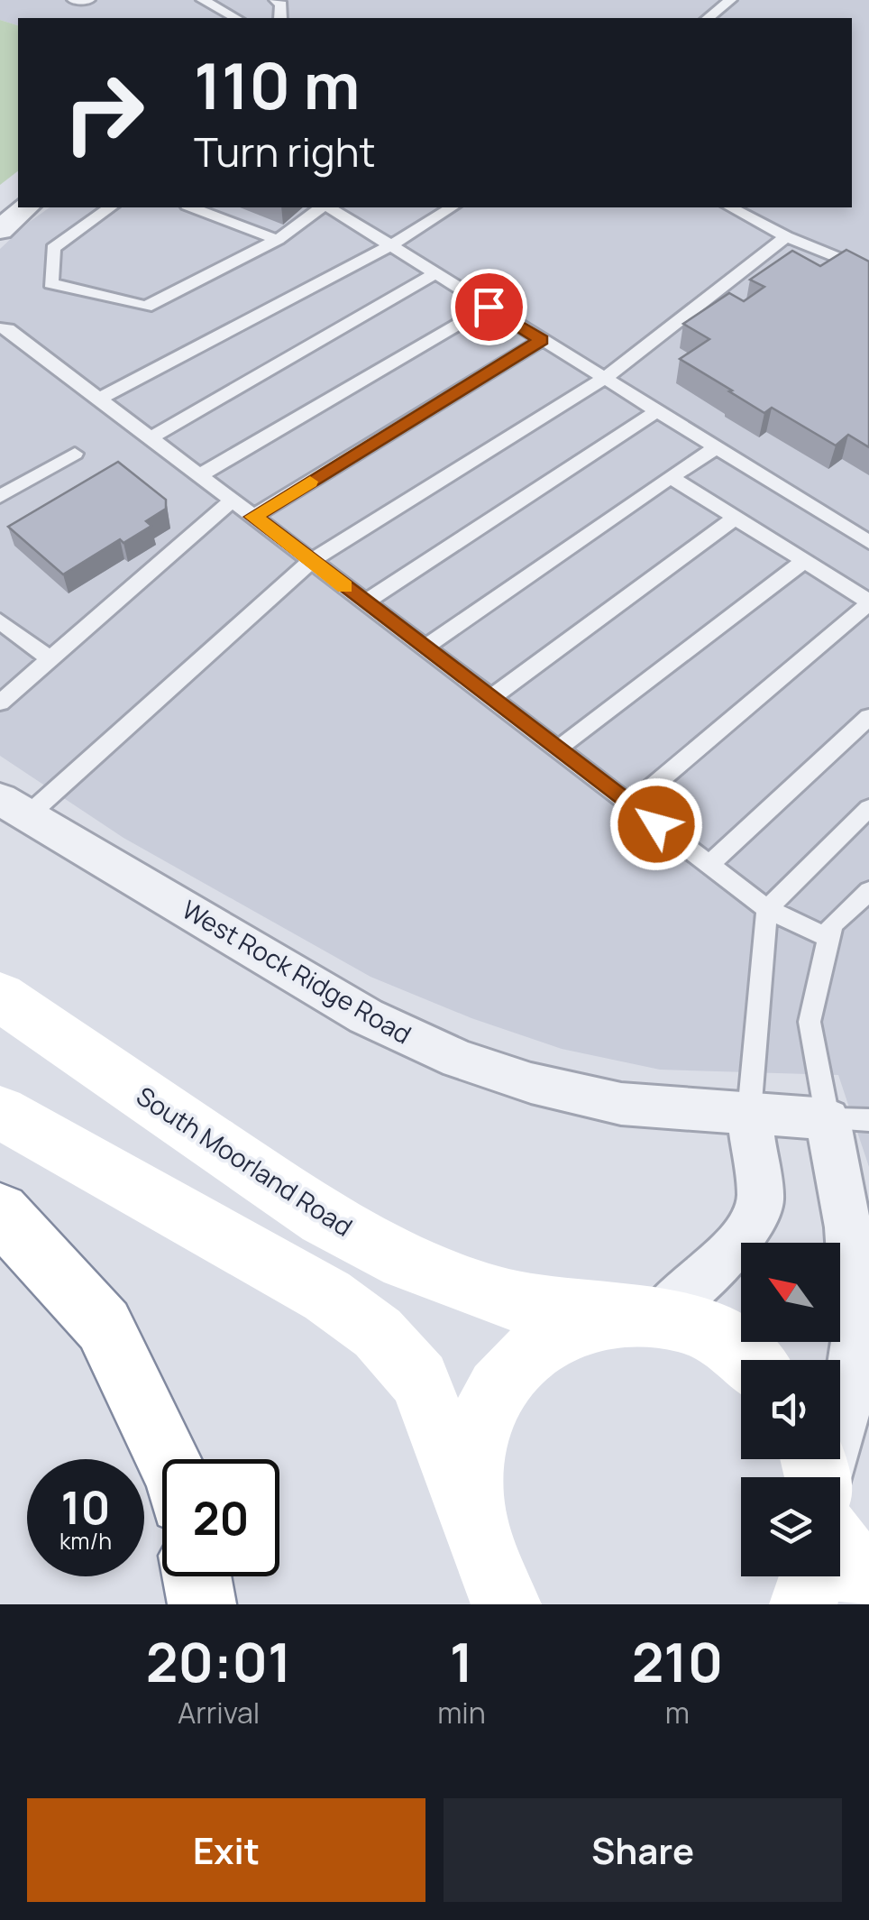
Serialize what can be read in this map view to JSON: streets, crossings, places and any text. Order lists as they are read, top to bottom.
{
  "streets": {
    "main road": ["South Moorland Road"],
    "street": ["West Rock Ridge Road"]
  },
  "north": "top left",
  "page": {
    "turn": ["110 m", "Turn right"],
    "speed": "10 km/h",
    "limit": "20",
    "eta": [
      "20:01",
      "Arrival",
      "1",
      "min",
      "210",
      "m"
    ],
    "buttons": ["Exit", "Share"]
  }
}
